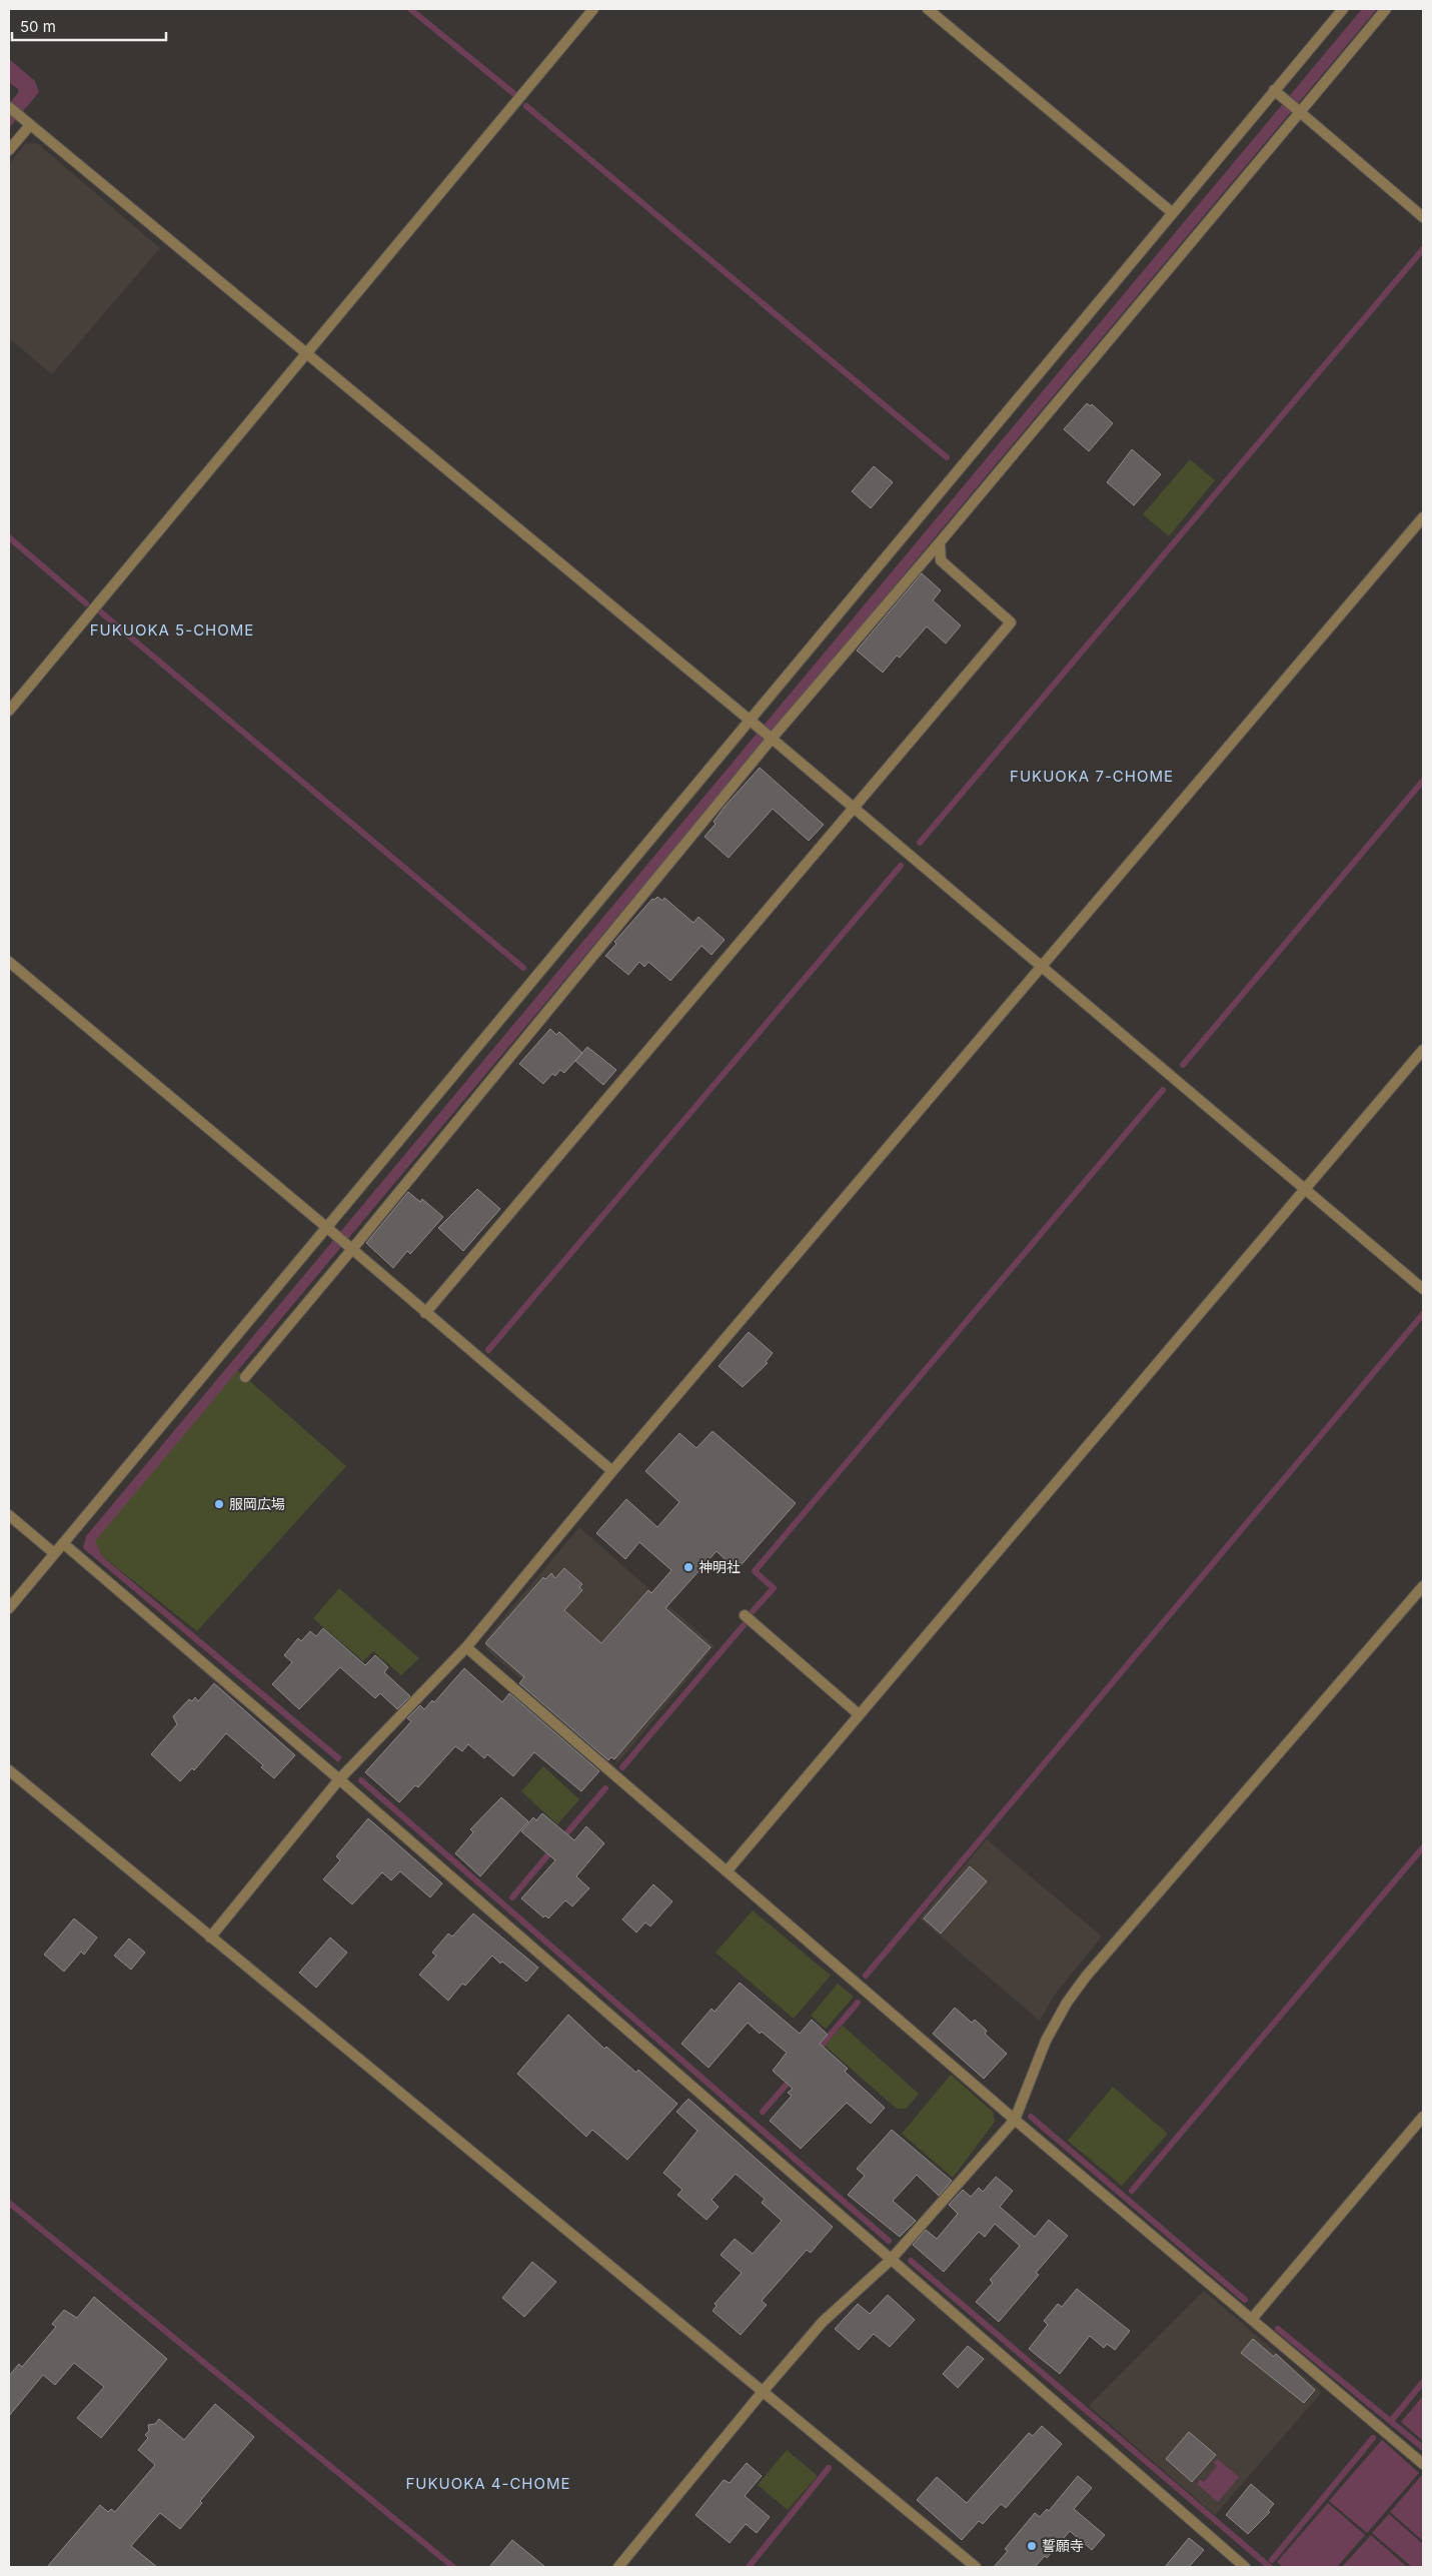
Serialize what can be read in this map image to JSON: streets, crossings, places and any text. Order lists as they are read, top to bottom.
{
  "districts": ["FUKUOKA 5-CHOME", "FUKUOKA 7-CHOME", "FUKUOKA 4-CHOME"],
  "places": ["服岡広場", "神明社", "誓願寺"],
  "scale_bar": "50 m"
}
